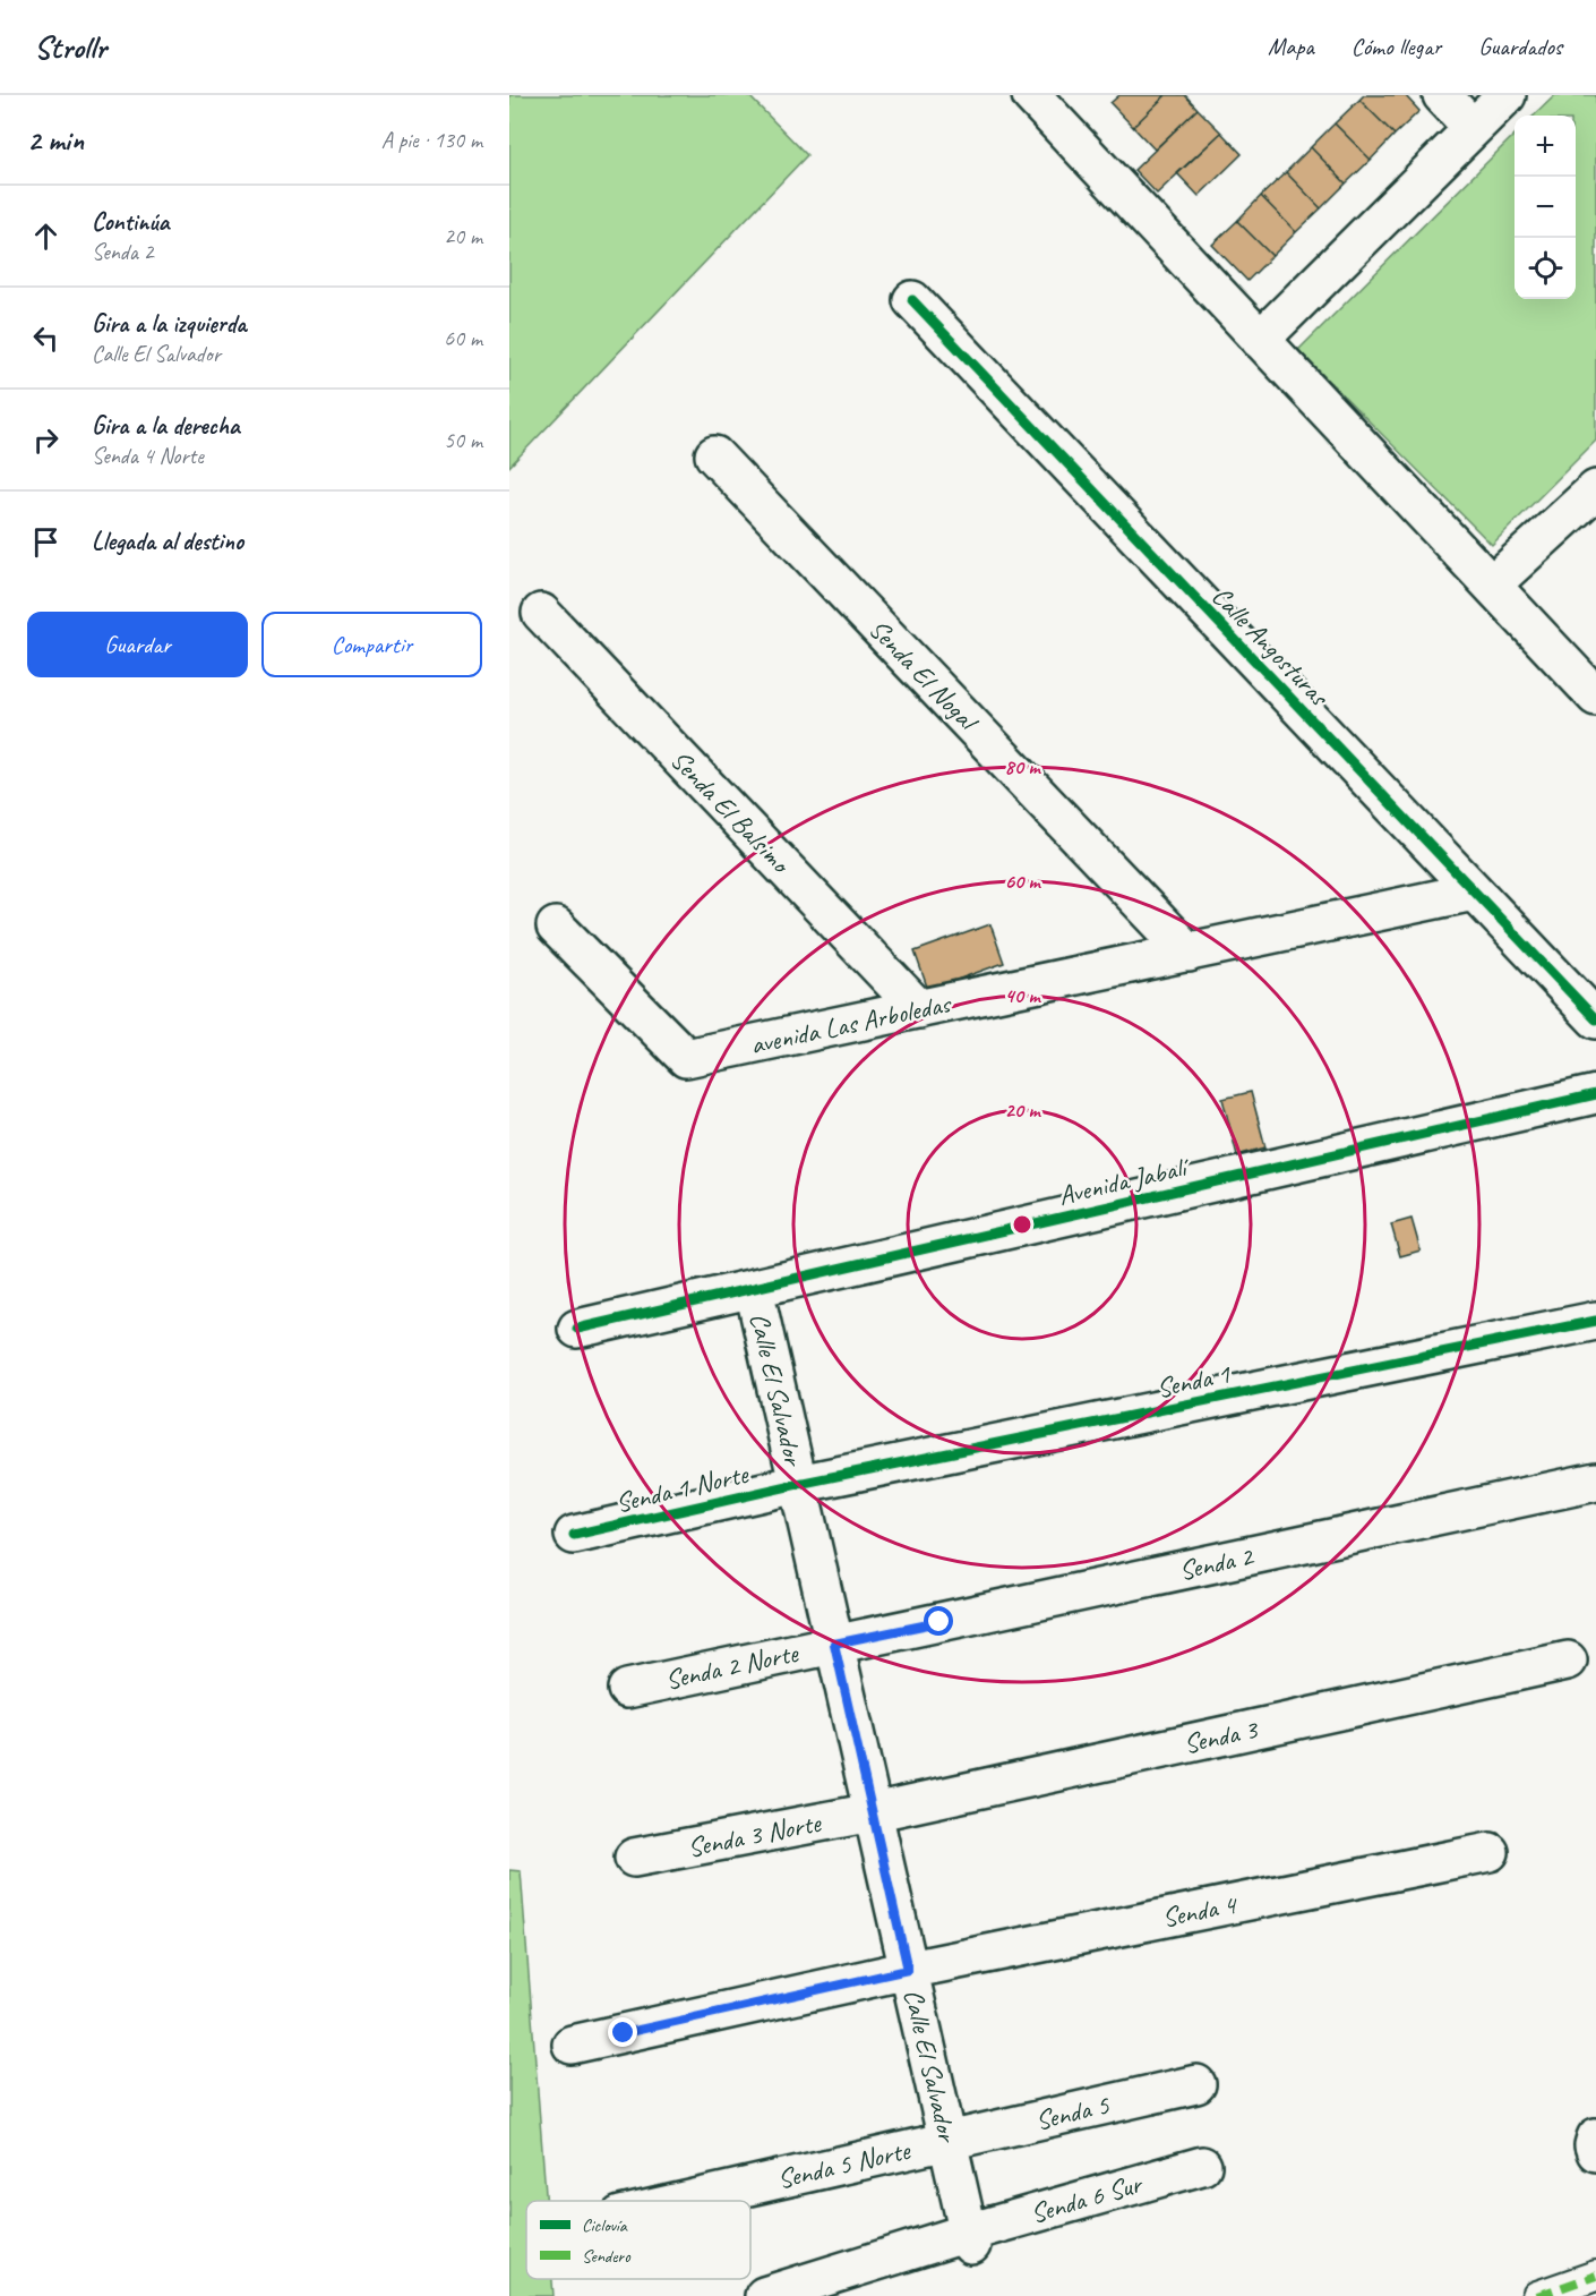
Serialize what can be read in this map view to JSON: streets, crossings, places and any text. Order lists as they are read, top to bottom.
{
  "streets": {
    "street": [
      "Calle Angosturas",
      "Senda El Nogal",
      "Senda El Balsimo",
      "avenida Las Arboledas",
      "Avenida Jabalí",
      "Senda 1",
      "Calle El Salvador",
      "Senda 1 Norte",
      "Senda 2",
      "Senda 2 Norte",
      "Senda 3",
      "Senda 3 Norte",
      "Senda 4",
      "Senda 5",
      "Senda 5 Norte",
      "Senda 6 Sur"
    ]
  },
  "crossings": [
    ["Calle Angosturas", "avenida Las Arboledas"],
    ["Senda El Nogal", "avenida Las Arboledas"],
    ["Senda El Balsimo", "avenida Las Arboledas"],
    ["Avenida Jabalí", "Calle El Salvador"],
    ["Senda 1", "Calle El Salvador"],
    ["Senda 1", "Senda 1 Norte"],
    ["Calle El Salvador", "Senda 1 Norte"],
    ["Calle El Salvador", "Senda 2"],
    ["Calle El Salvador", "Senda 2 Norte"],
    ["Calle El Salvador", "Senda 3"],
    ["Calle El Salvador", "Senda 3 Norte"],
    ["Calle El Salvador", "Senda 4"],
    ["Calle El Salvador", "Senda 5"],
    ["Calle El Salvador", "Senda 5 Norte"],
    ["Calle El Salvador", "Senda 6 Sur"],
    ["Senda 2", "Senda 2 Norte"],
    ["Senda 3", "Senda 3 Norte"],
    ["Senda 5", "Senda 5 Norte"]
  ],
  "legend": ["Ciclovía", "Sendero"],
  "page": {
    "header": "Strollr",
    "nav": ["Mapa", "Cómo llegar", "Guardados"],
    "heading": ["2 min", "A pie · 130 m"],
    "map_buttons": ["+", "−"],
    "list": [
      ["Continúa", "Senda 2", "20 m"],
      ["Gira a la izquierda", "Calle El Salvador", "60 m"],
      ["Gira a la derecha", "Senda 4 Norte", "50 m"],
      "Llegada al destino"
    ],
    "buttons": ["Guardar", "Compartir"]
  },
  "rings": [
    "80 m",
    "60 m",
    "40 m",
    "20 m"
  ]
}
